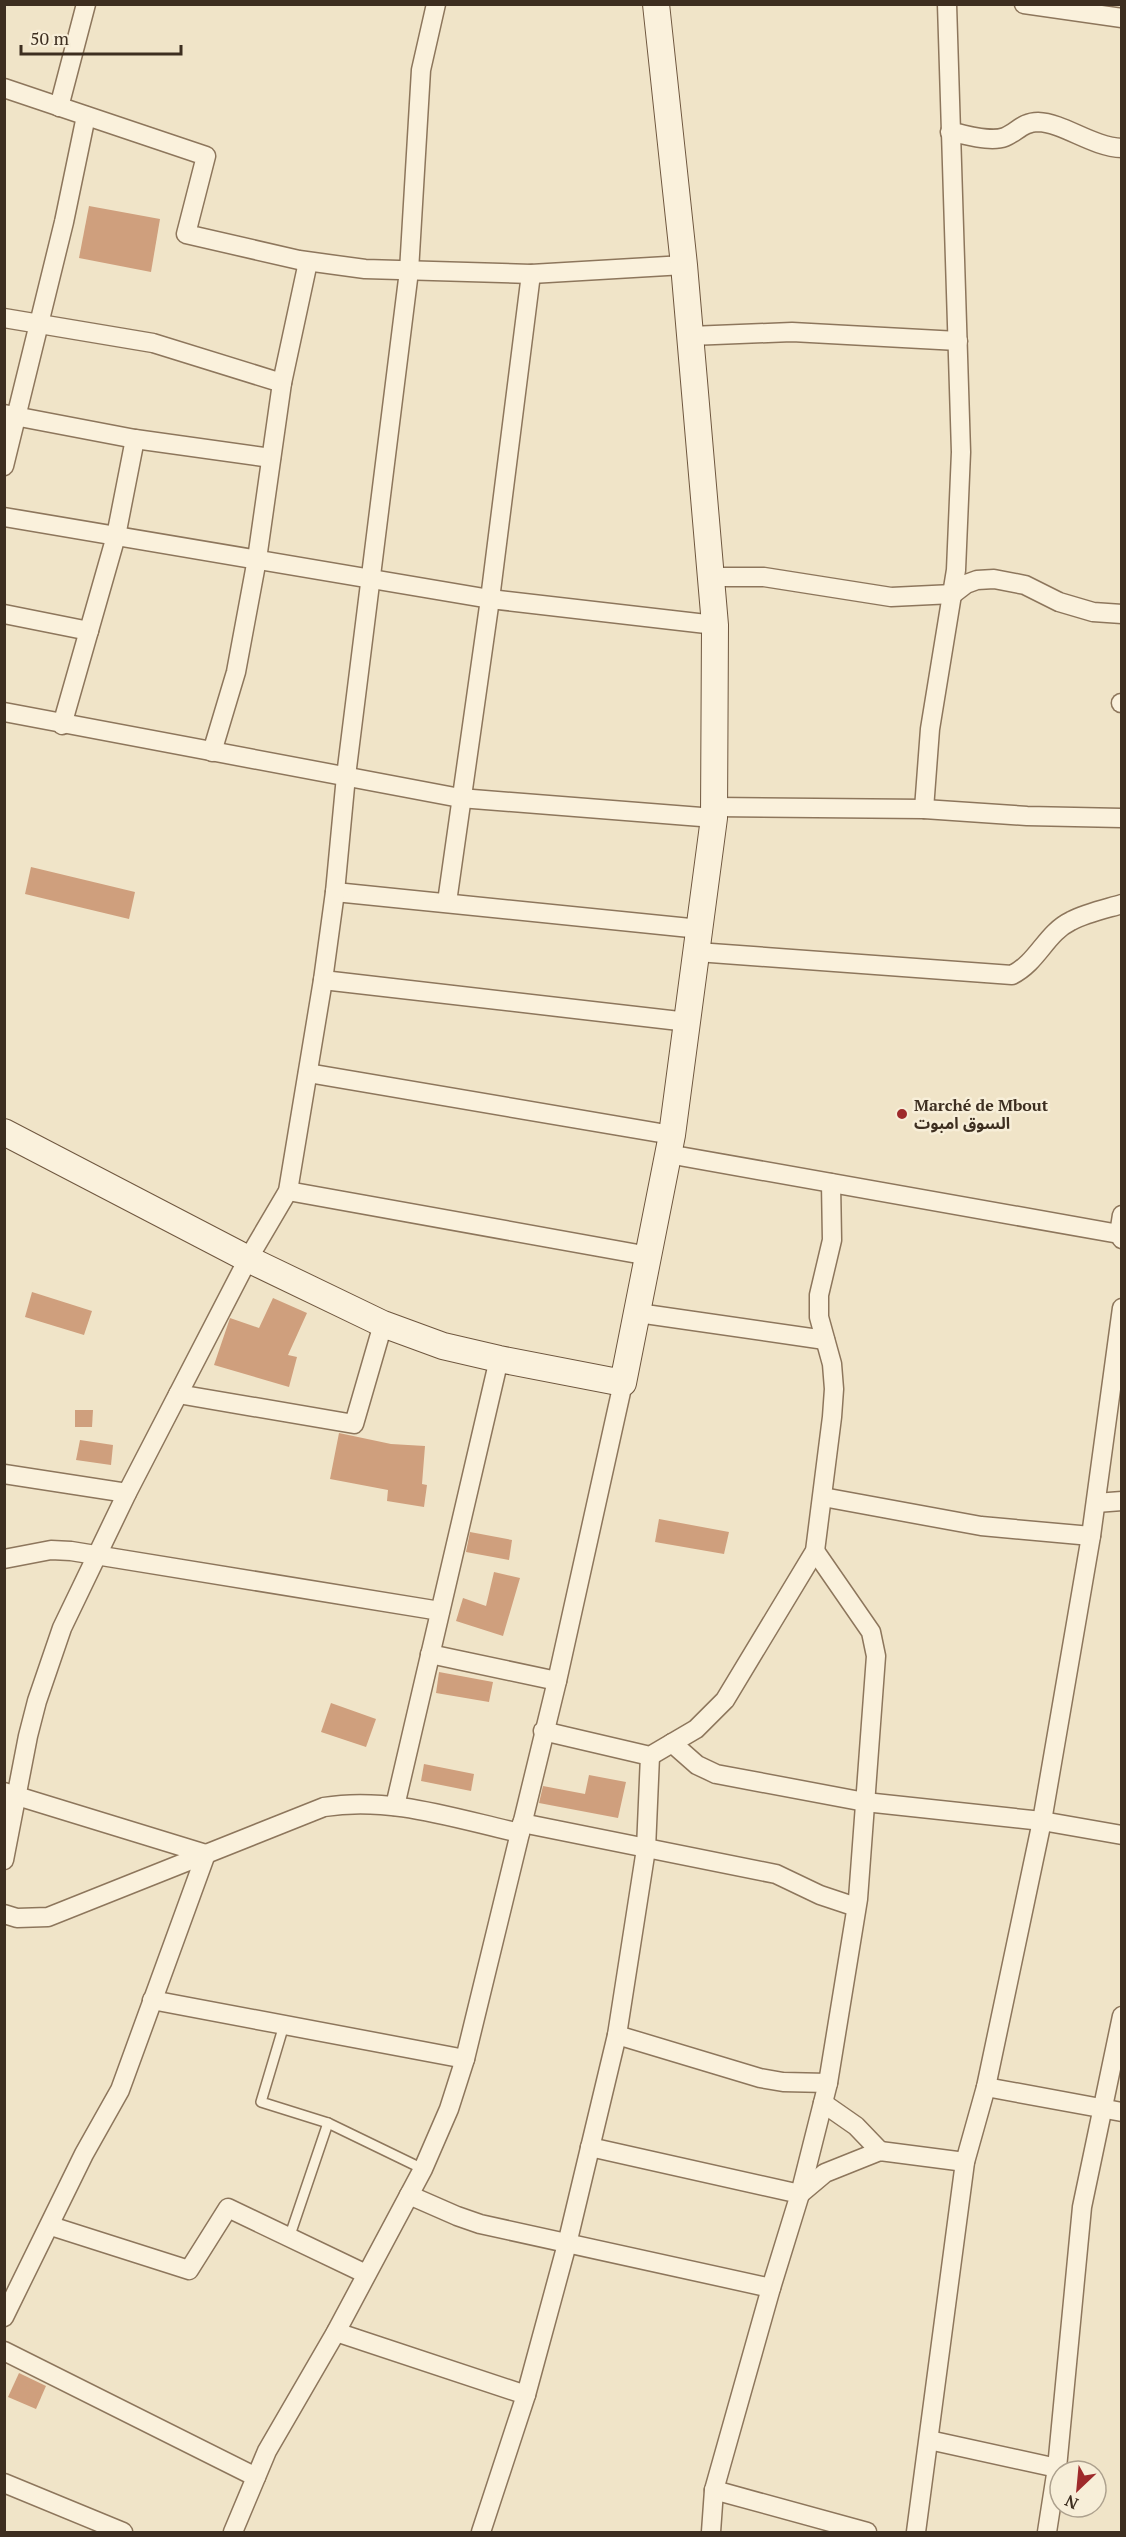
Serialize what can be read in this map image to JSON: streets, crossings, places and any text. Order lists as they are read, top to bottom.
{
  "places": ["Marché de Mbout السوق امبوت"],
  "scale_bar": "50 m",
  "north": "bottom left"
}
